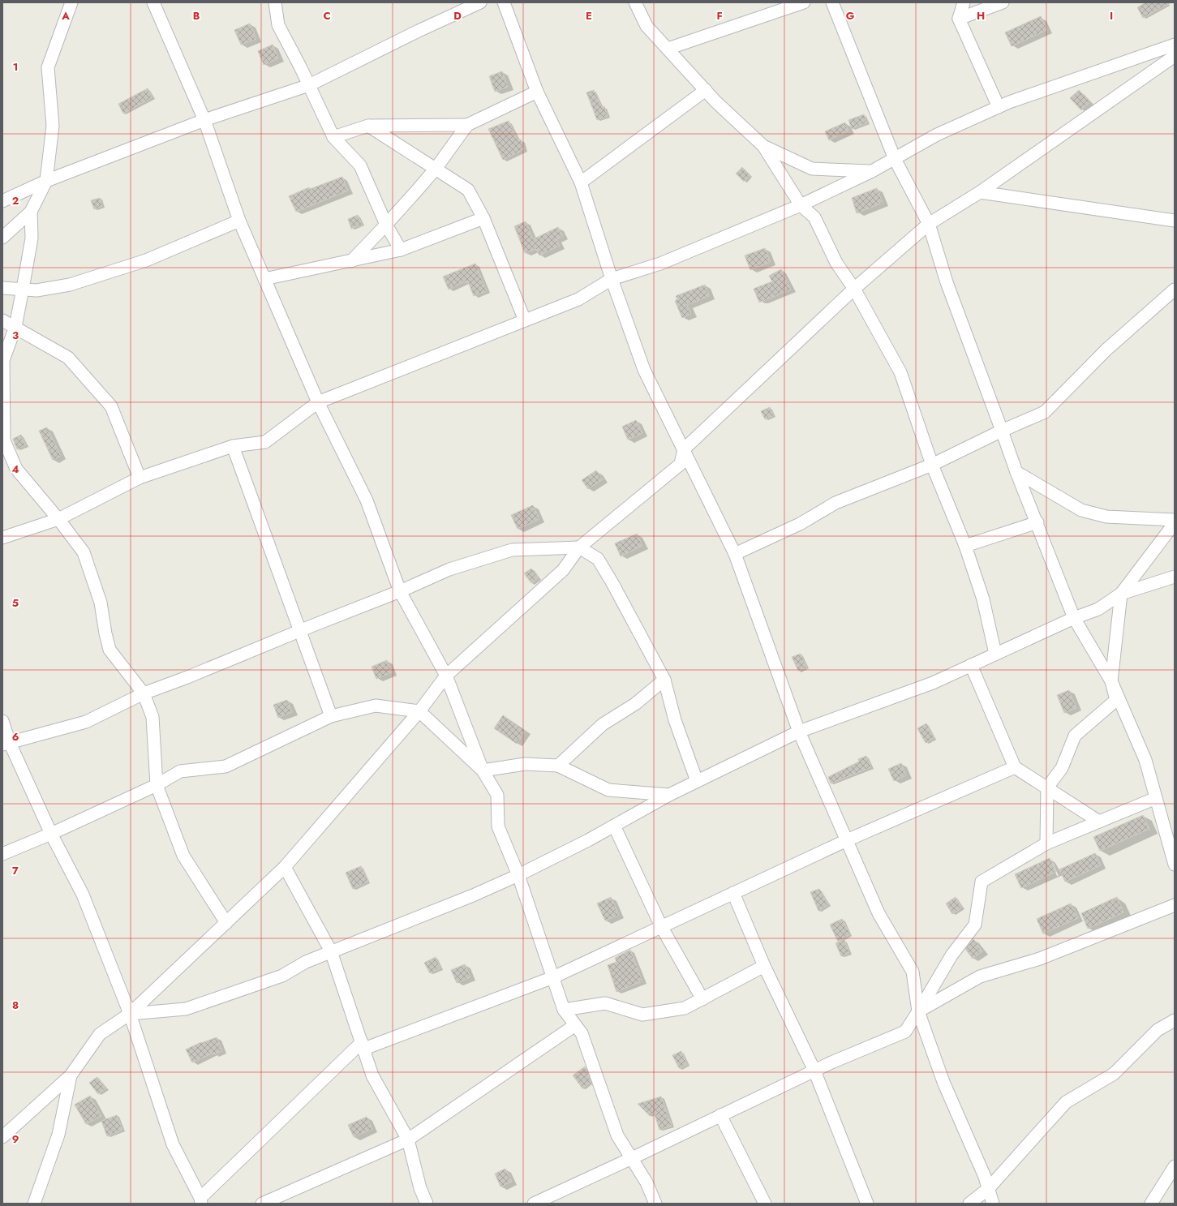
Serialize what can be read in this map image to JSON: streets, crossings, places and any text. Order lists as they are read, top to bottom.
{
  "grid": {
    "columns": [
      "A",
      "B",
      "C",
      "D",
      "E",
      "F",
      "G",
      "H",
      "I"
    ],
    "rows": [
      "1",
      "2",
      "3",
      "4",
      "5",
      "6",
      "7",
      "8",
      "9"
    ]
  }
}
